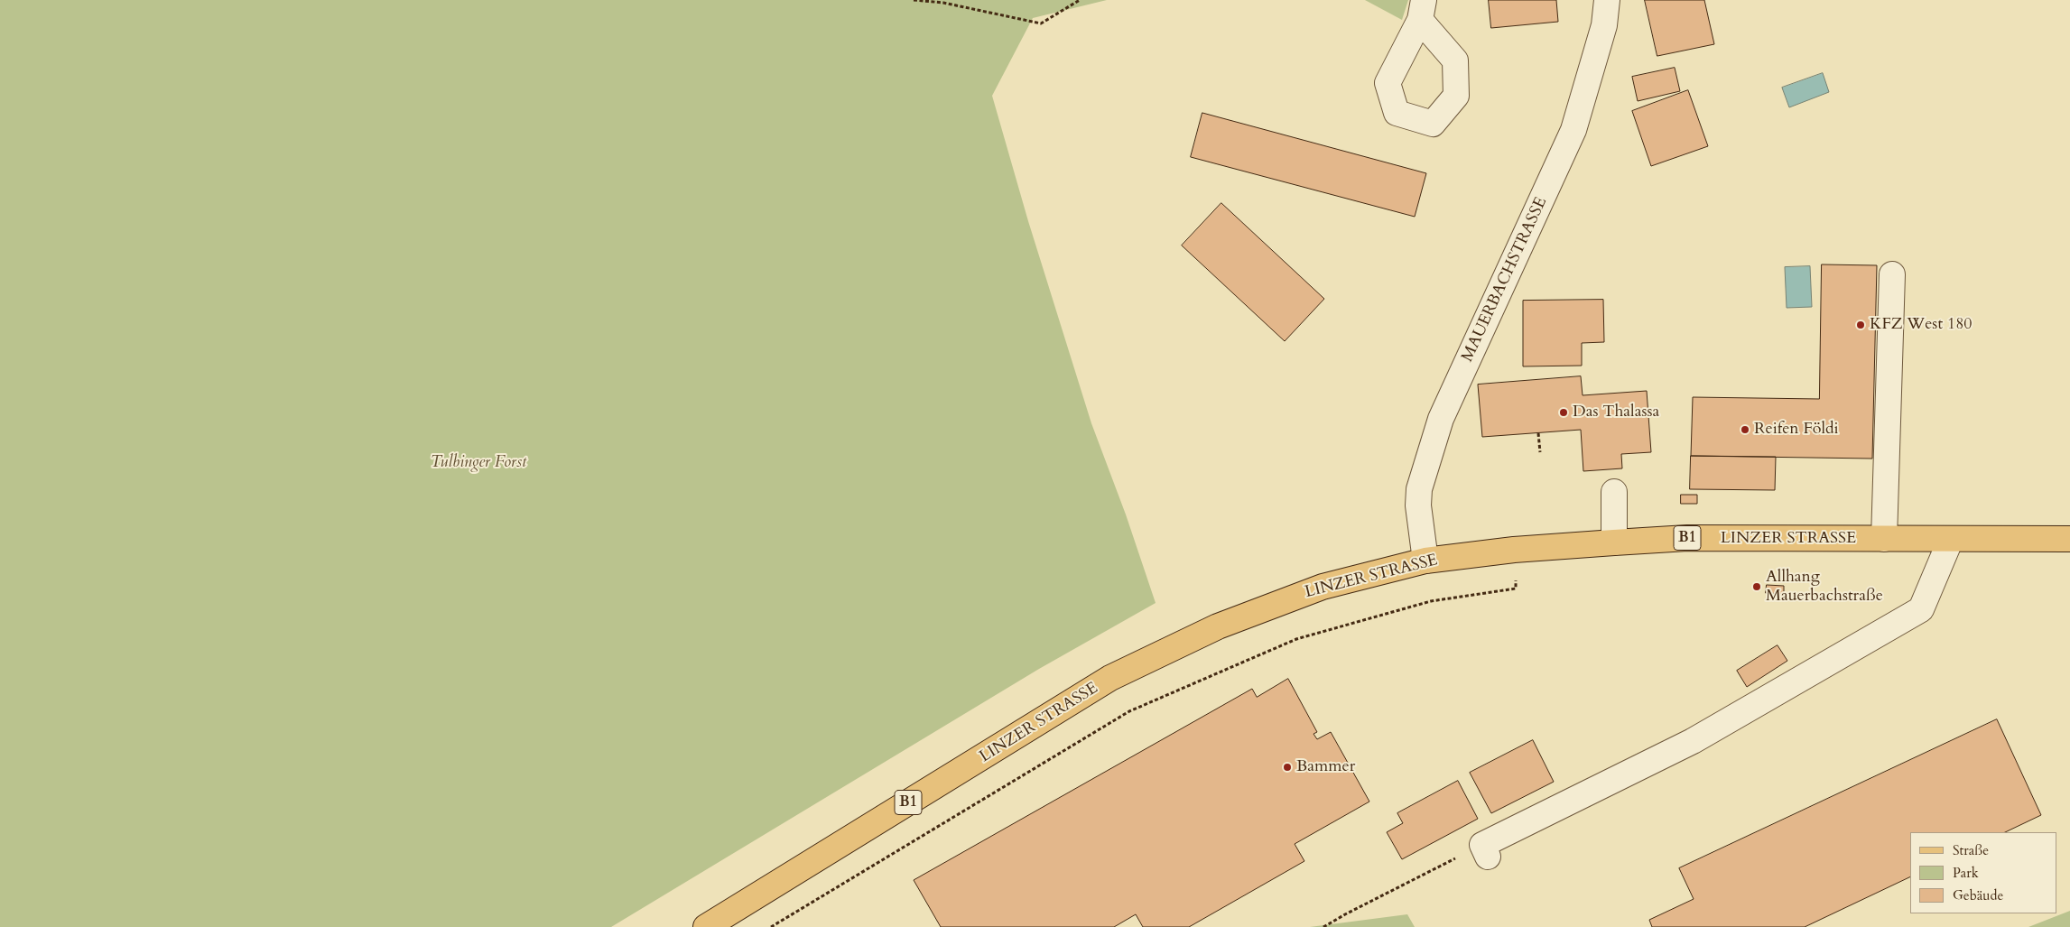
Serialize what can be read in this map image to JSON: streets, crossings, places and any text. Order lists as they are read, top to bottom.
{
  "streets": {
    "main road": ["B1", "LINZER STRASSE"],
    "street": ["MAUERBACHSTRASSE"]
  },
  "crossings": [
    ["MAUERBACHSTRASSE", "LINZER STRASSE"]
  ],
  "parks": ["Tulbinger Forst"],
  "places": [
    "KFZ West 180",
    "Das Thalassa",
    "Reifen Földi",
    "Allhang Mauerbachstraße",
    "Bammer"
  ],
  "legend": ["Straße", "Park", "Gebäude"]
}
